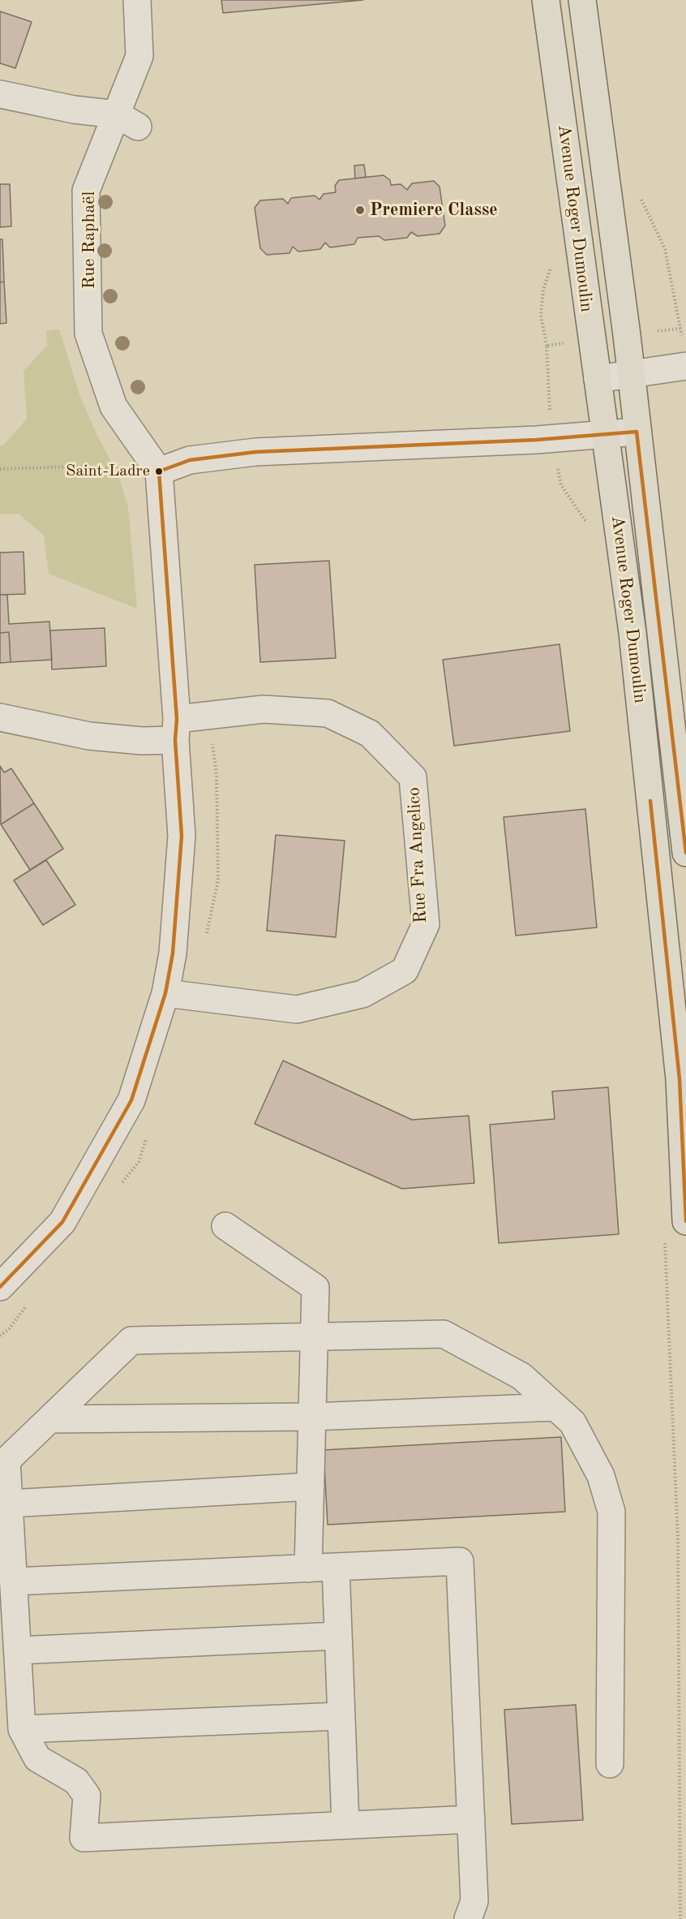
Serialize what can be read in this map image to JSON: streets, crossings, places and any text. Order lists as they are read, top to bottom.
{
  "streets": {
    "main road": ["Avenue Roger Dumoulin"],
    "street": ["Rue Raphaël", "Rue Fra Angelico"]
  },
  "places": ["Premiere Classe", "Saint-Ladre"]
}
